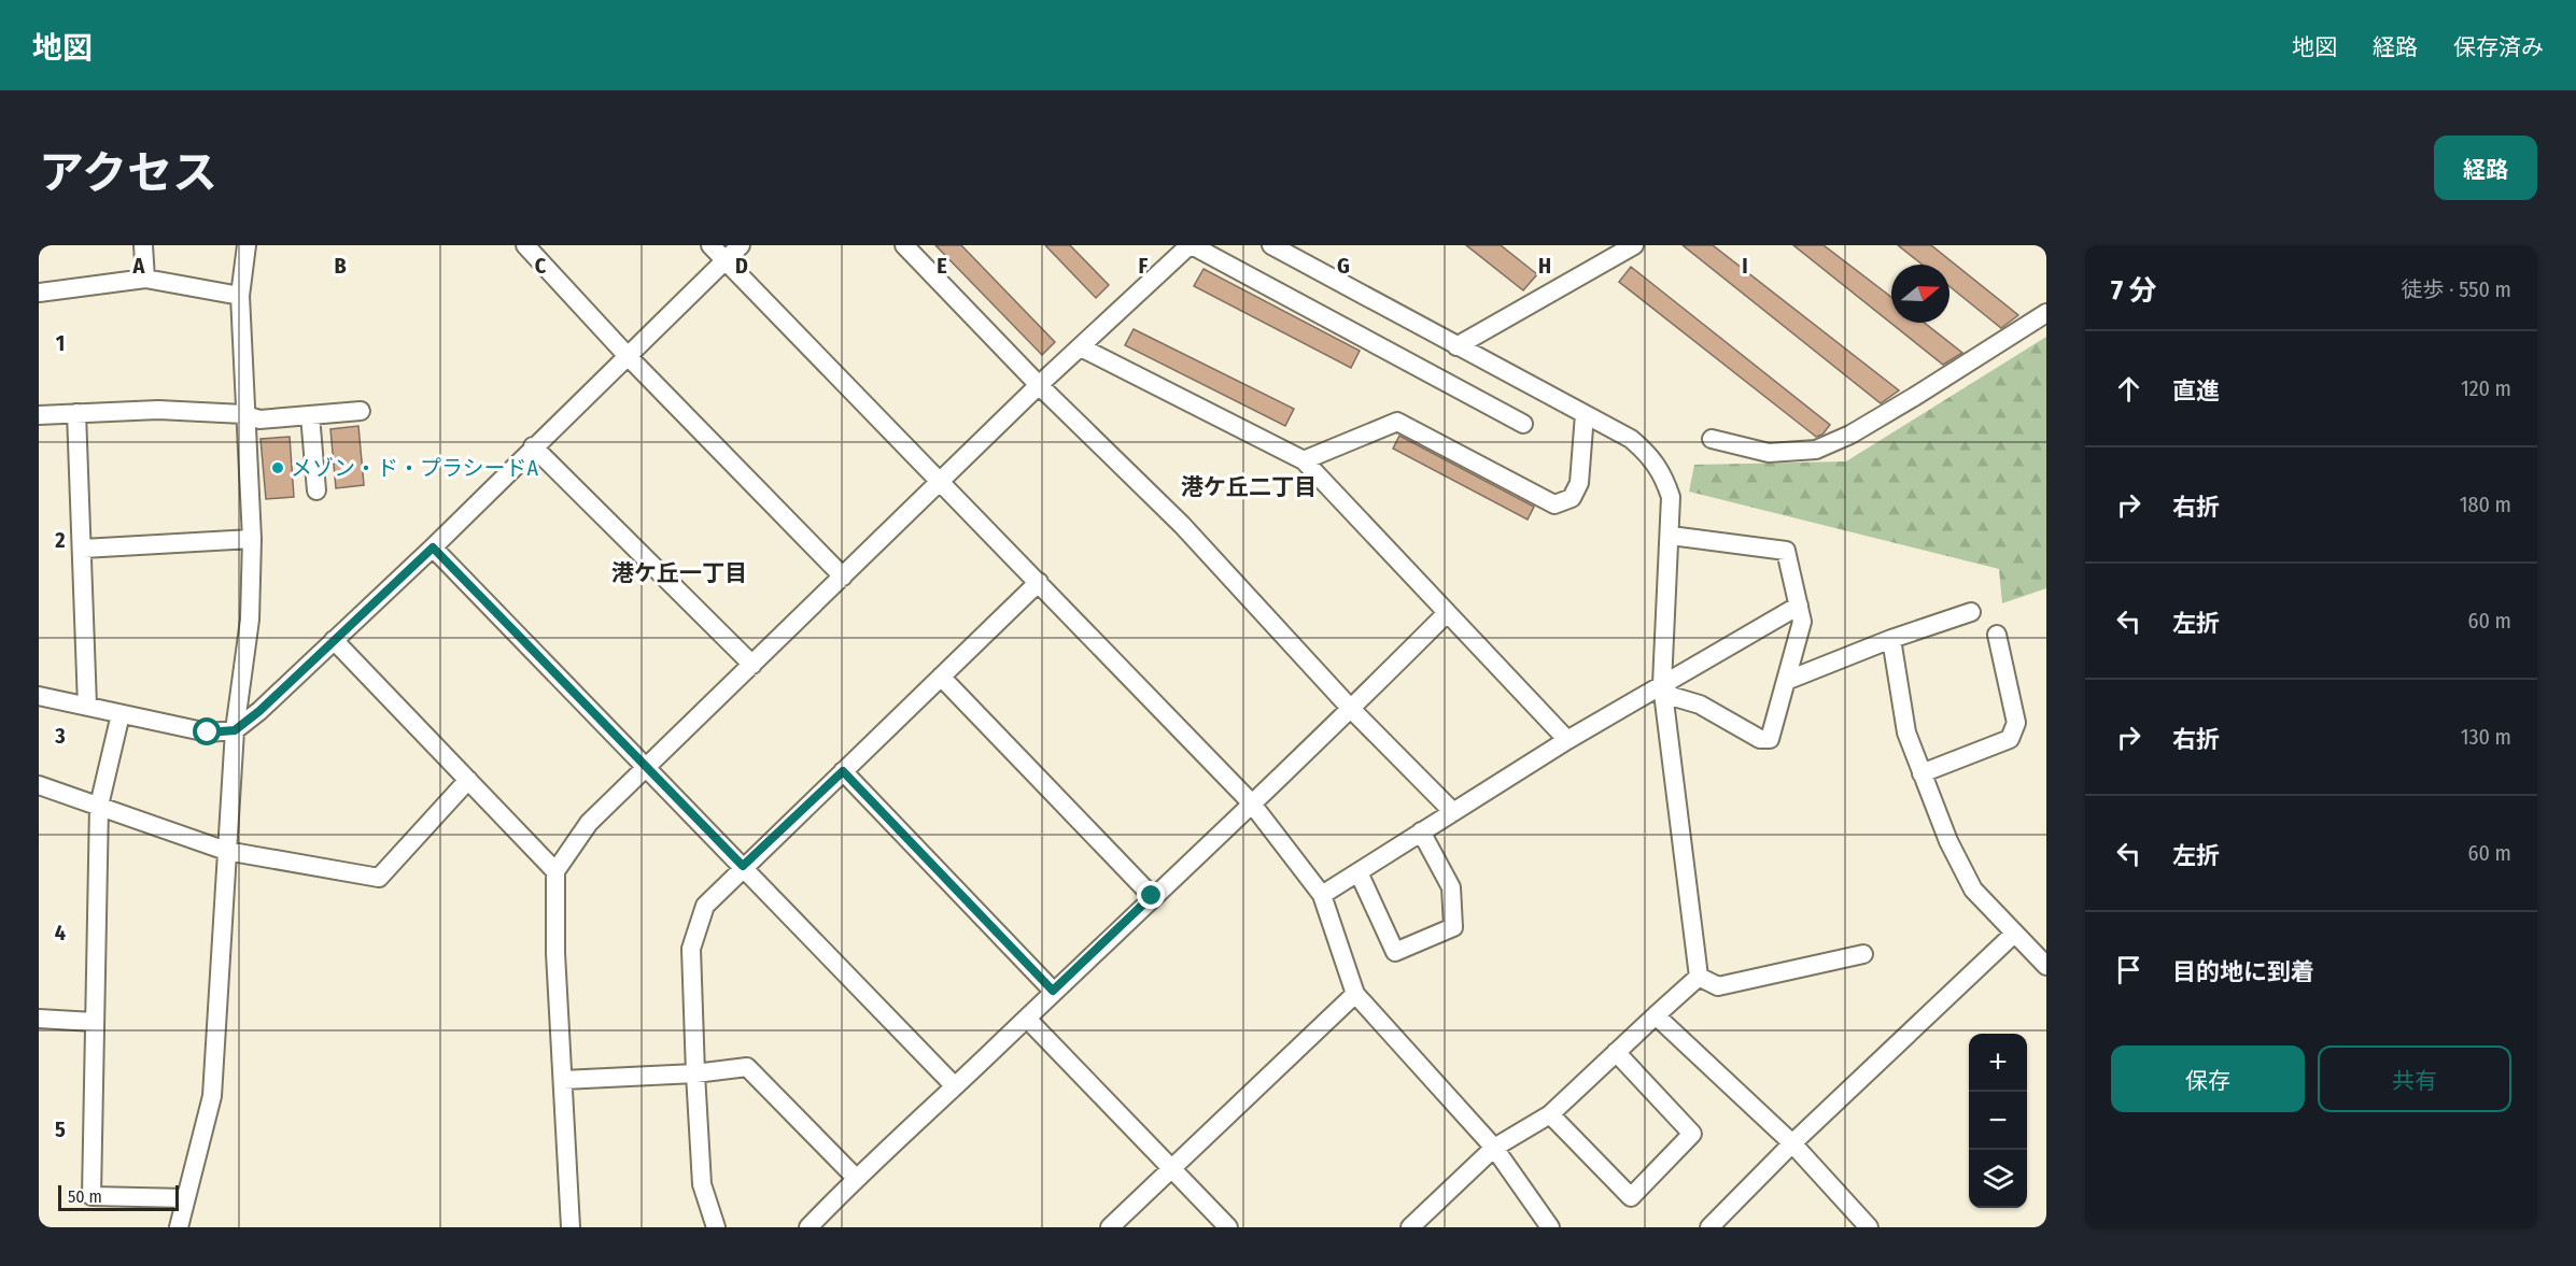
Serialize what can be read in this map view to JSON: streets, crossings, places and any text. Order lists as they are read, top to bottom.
{
  "districts": ["港ケ丘二丁目", "港ケ丘一丁目"],
  "places": ["メゾン・ド・プラシードA"],
  "scale_bar": "50 m",
  "north": "right",
  "page": {
    "header": "地図",
    "nav": ["地図", "経路", "保存済み"],
    "title": "アクセス",
    "buttons": [
      "経路",
      ["保存", "共有"]
    ],
    "heading": ["7 分", "徒歩 · 550 m"],
    "list": [
      ["直進", "120 m"],
      ["右折", "180 m"],
      ["左折", "60 m"],
      ["右折", "130 m"],
      ["左折", "60 m"],
      "目的地に到着"
    ],
    "map_buttons": ["+", "−"],
    "scale": "50 m"
  },
  "grid": {
    "columns": [
      "A",
      "B",
      "C",
      "D",
      "E",
      "F",
      "G",
      "H",
      "I"
    ],
    "rows": [
      "1",
      "2",
      "3",
      "4",
      "5"
    ]
  }
}
